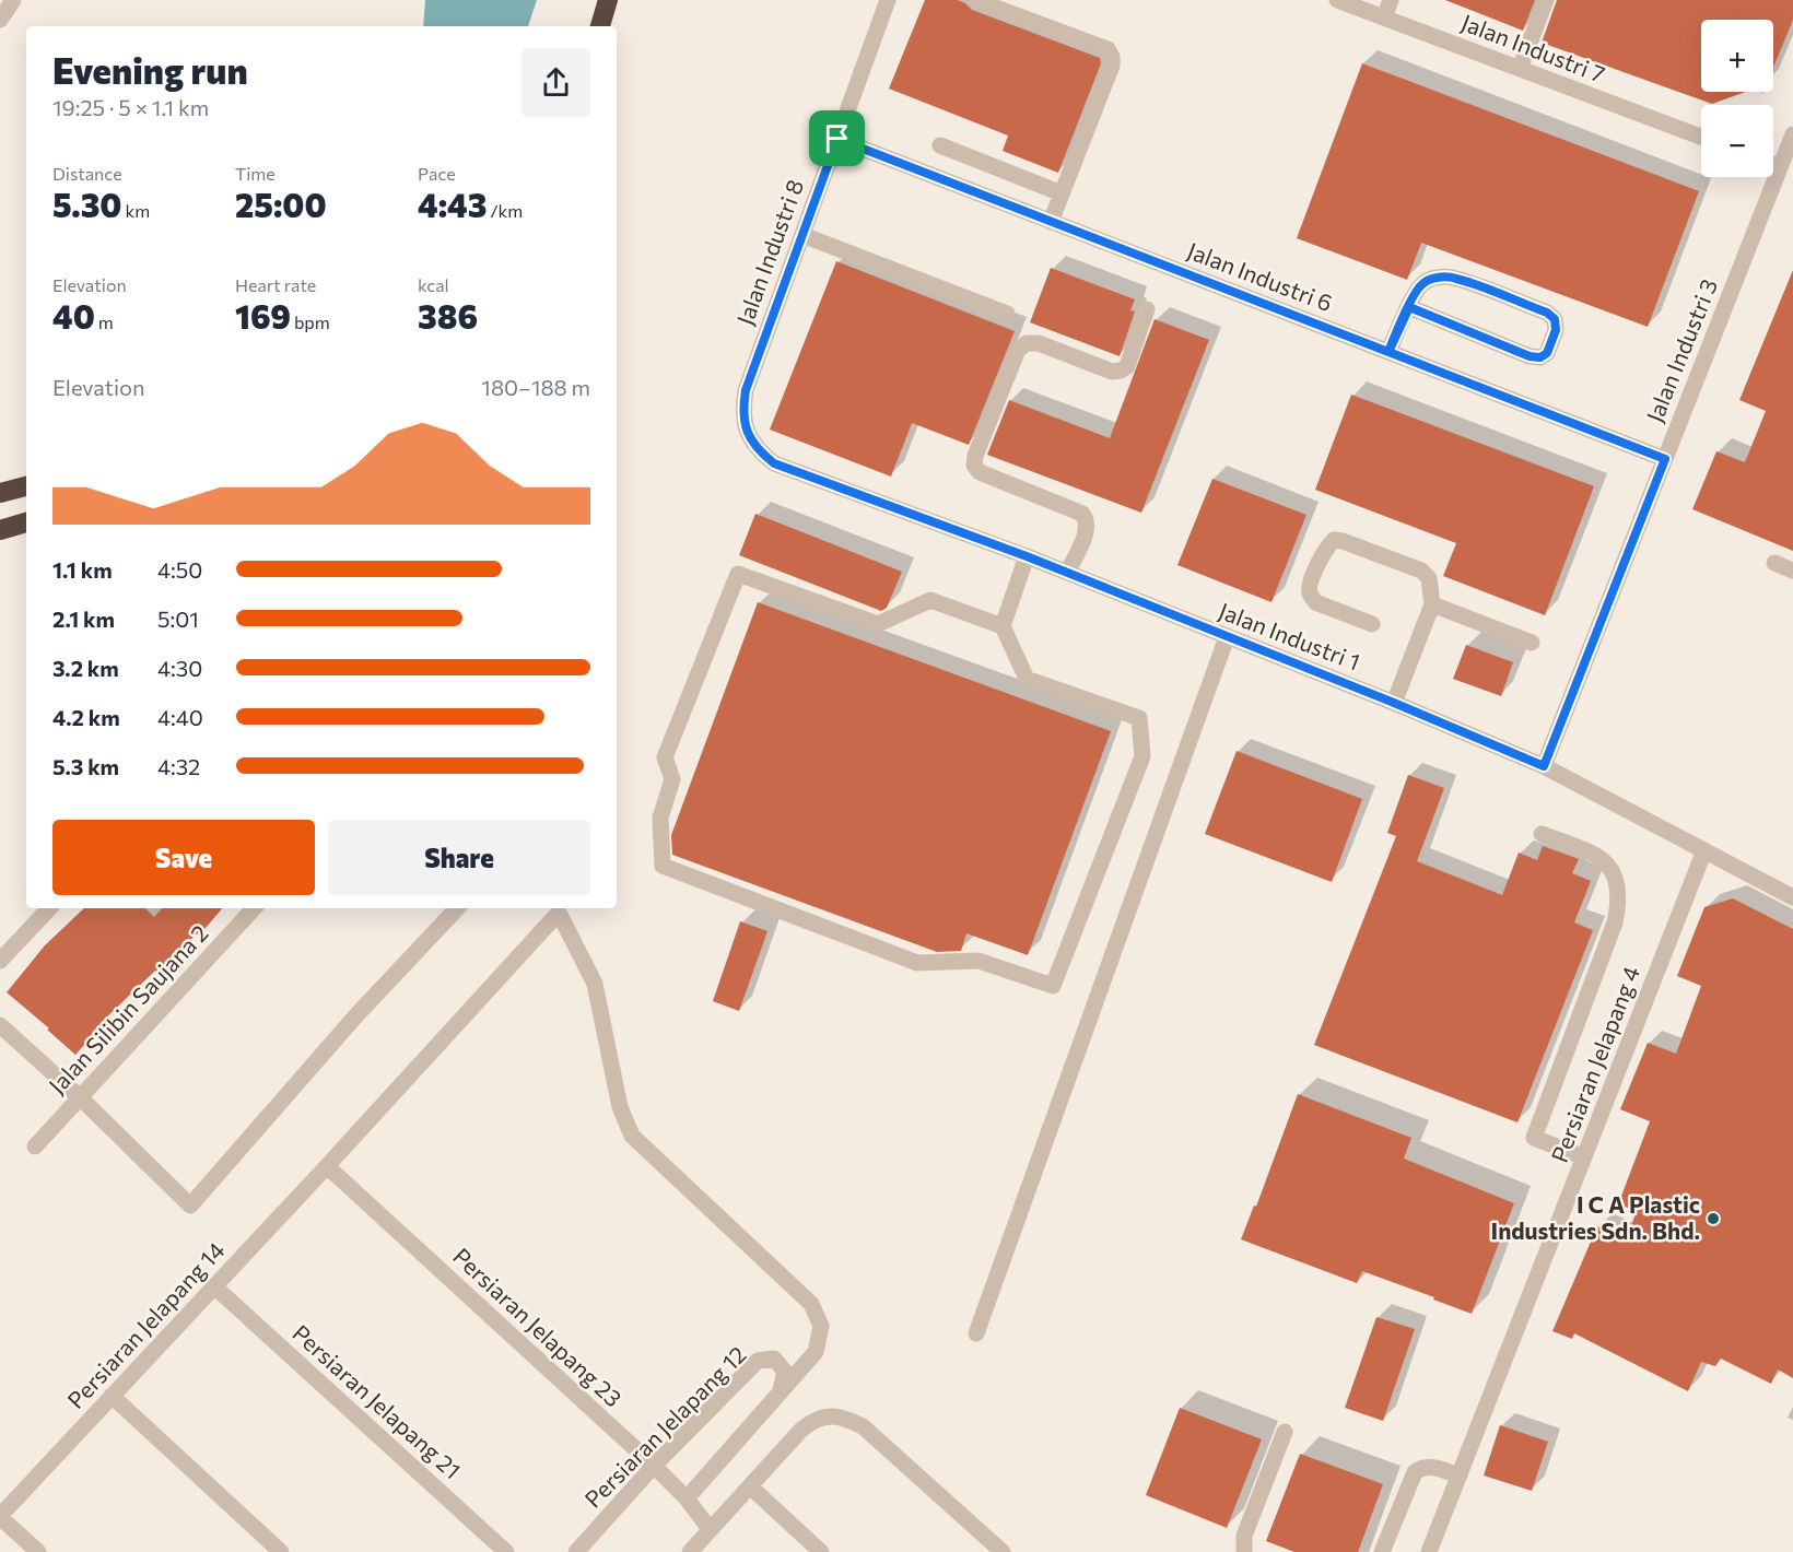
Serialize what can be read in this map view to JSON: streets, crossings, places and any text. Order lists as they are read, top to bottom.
{
  "streets": {
    "street": [
      "Jalan Industri 7",
      "Jalan Industri 8",
      "Jalan Industri 6",
      "Jalan Industri 3",
      "Jalan Industri 1",
      "Jalan Silibin Saujana 2",
      "Persiaran Jelapang 4",
      "Persiaran Jelapang 14",
      "Persiaran Jelapang 23",
      "Persiaran Jelapang 21",
      "Persiaran Jelapang 12"
    ]
  },
  "crossings": [
    ["Jalan Industri 8", "Jalan Industri 6"],
    ["Jalan Industri 8", "Jalan Industri 1"],
    ["Jalan Industri 6", "Jalan Industri 3"],
    ["Jalan Industri 3", "Jalan Industri 1"],
    ["Jalan Industri 1", "Persiaran Jelapang 4"],
    ["Persiaran Jelapang 14", "Persiaran Jelapang 23"],
    ["Persiaran Jelapang 14", "Persiaran Jelapang 21"],
    ["Persiaran Jelapang 14", "Persiaran Jelapang 12"],
    ["Persiaran Jelapang 23", "Persiaran Jelapang 12"]
  ],
  "places": ["I C A Plastic Industries Sdn. Bhd."],
  "page": {
    "map_buttons": ["+", "−"],
    "heading": ["Evening run", "19:25 · 5 × 1.1 km"],
    "stats": [
      ["Distance", "5.30 km"],
      ["Time", "25:00"],
      ["Pace", "4:43 /km"],
      ["Elevation", "40 m"],
      ["Heart rate", "169 bpm"],
      ["kcal", "386"]
    ],
    "chart": ["Elevation", "180–188 m"],
    "list": [
      {
        "name": "1.1 km",
        "note": "4:50"
      },
      {
        "name": "2.1 km",
        "note": "5:01"
      },
      {
        "name": "3.2 km",
        "note": "4:30"
      },
      {
        "name": "4.2 km",
        "note": "4:40"
      },
      {
        "name": "5.3 km",
        "note": "4:32"
      }
    ],
    "buttons": ["Save", "Share"]
  }
}
